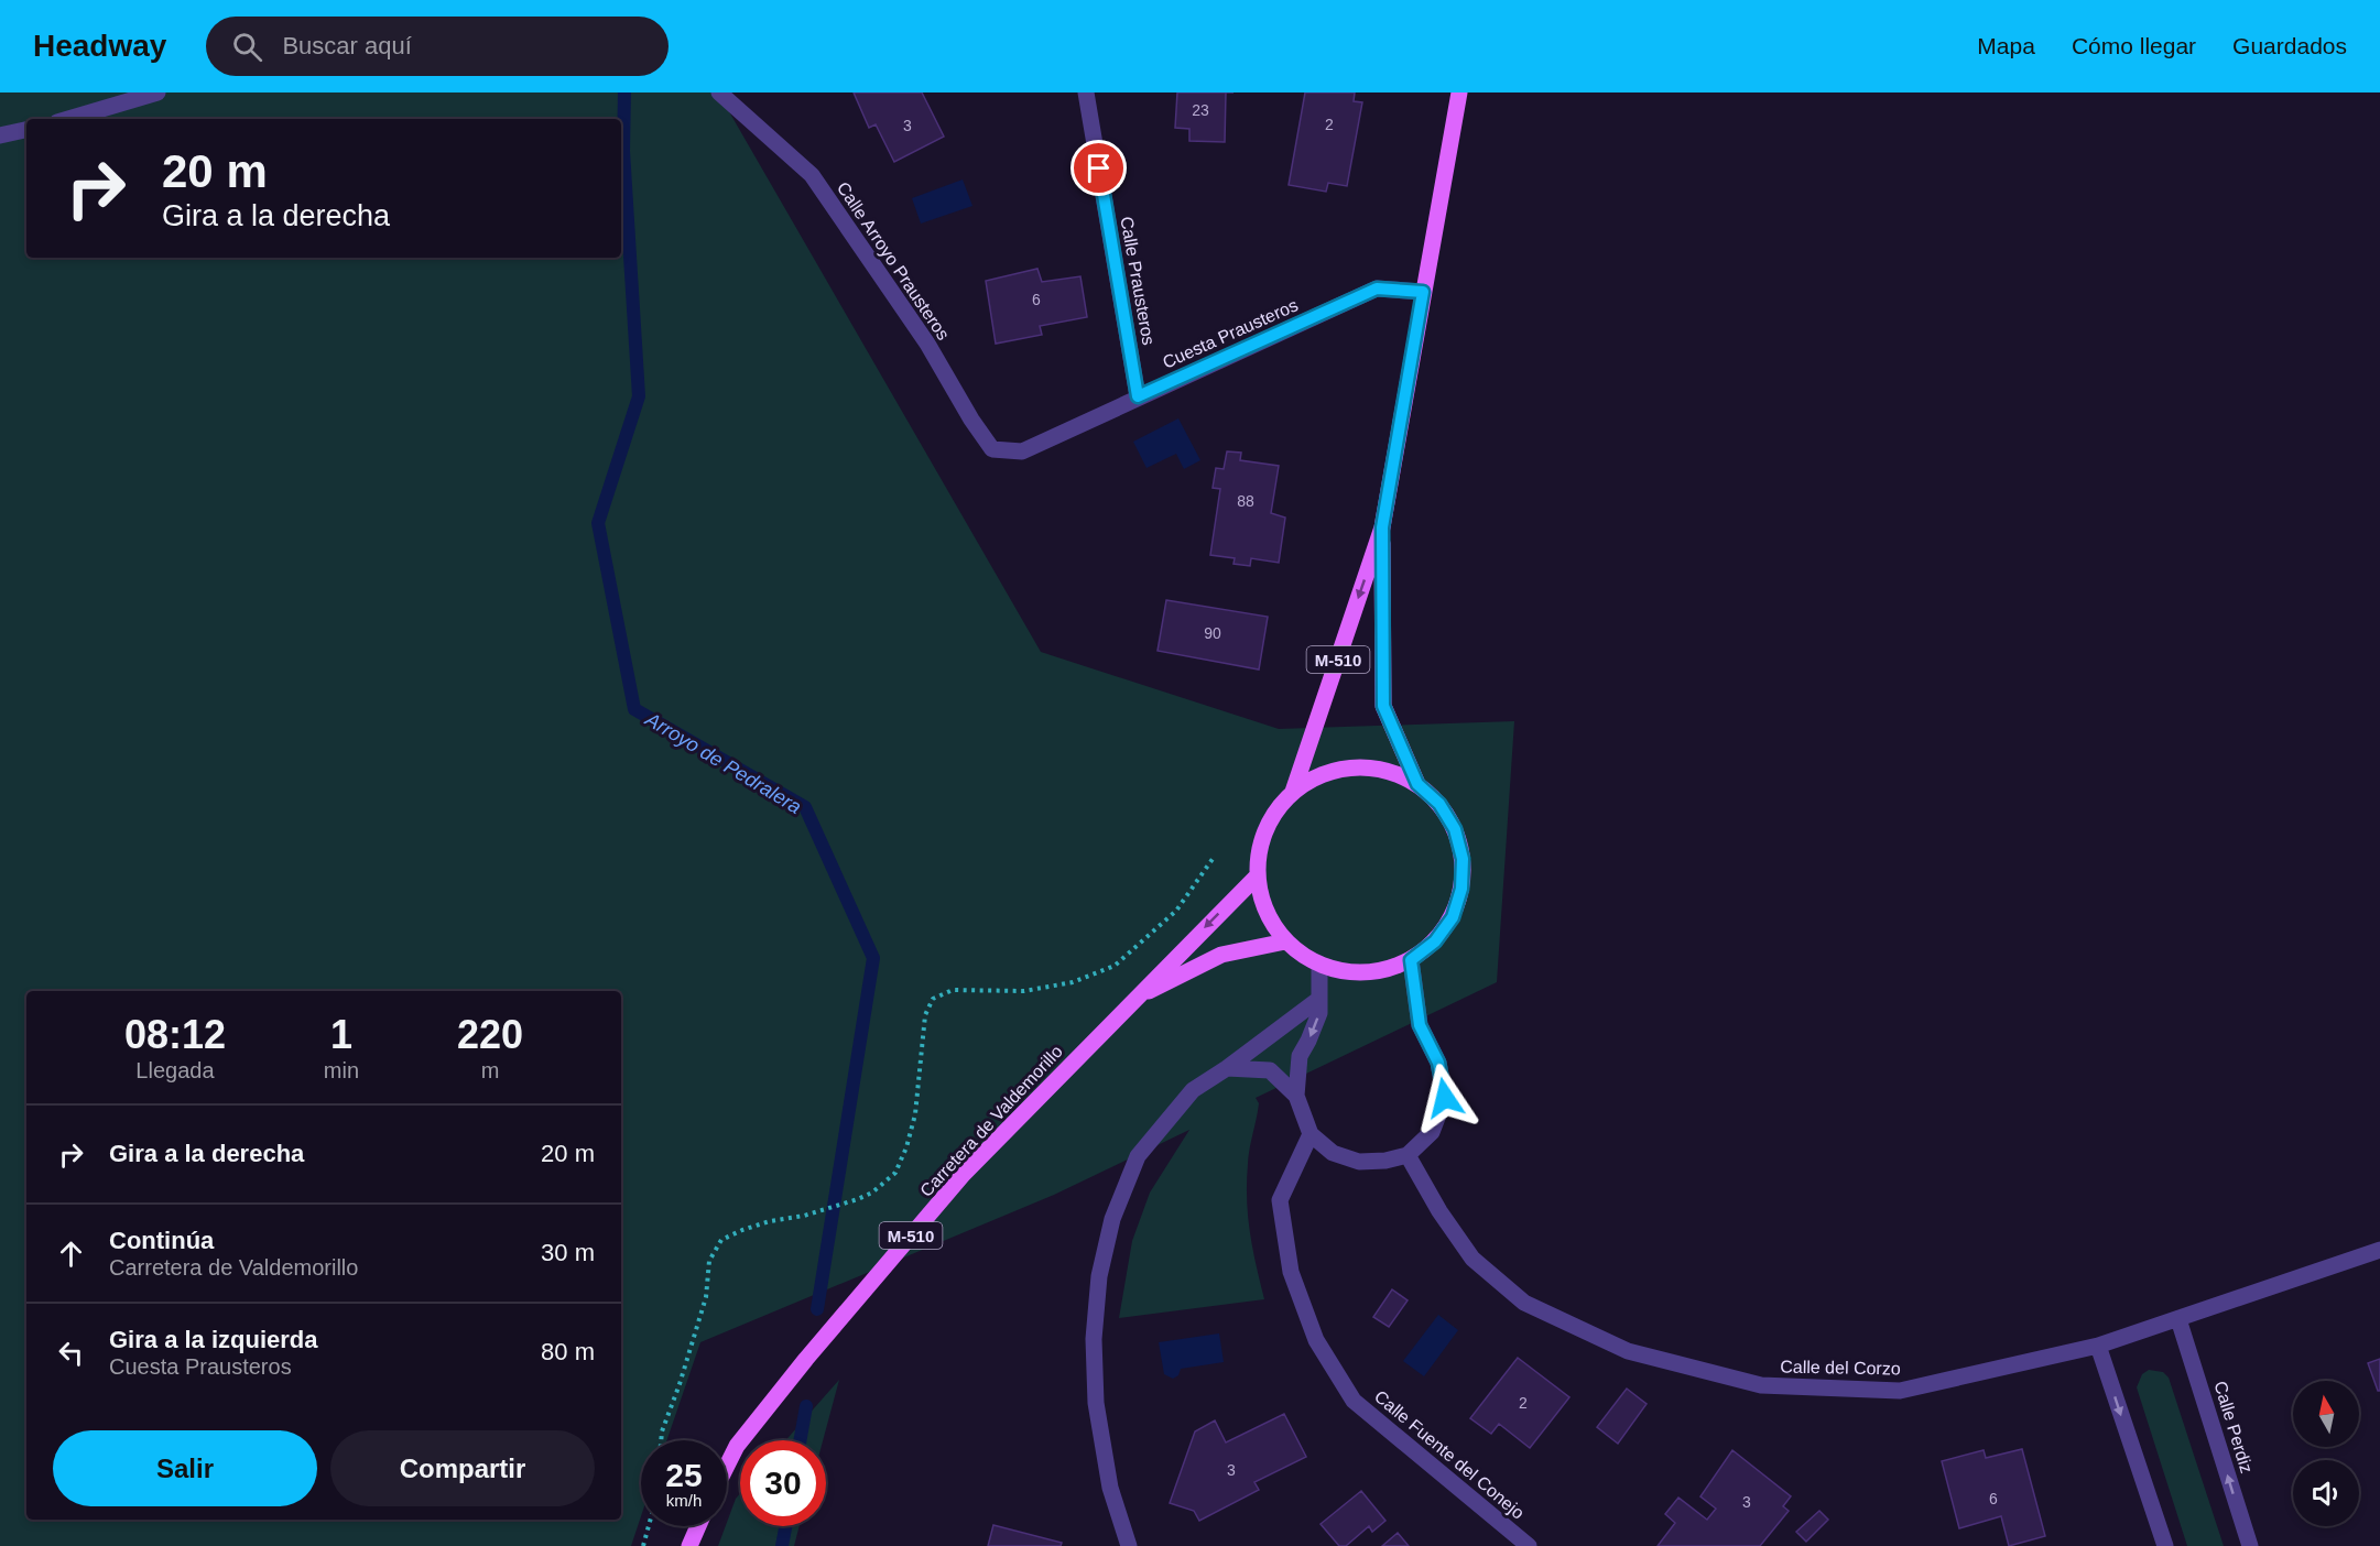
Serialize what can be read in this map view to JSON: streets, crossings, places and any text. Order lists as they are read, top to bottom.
{
  "streets": {
    "main road": ["M-510", "Carretera de Valdemorillo"],
    "street": [
      "Calle Arroyo Prausteros",
      "Calle Prausteros",
      "Cuesta Prausteros",
      "Calle del Corzo",
      "Calle Perdiz",
      "Calle Fuente del Conejo"
    ]
  },
  "crossings": [
    ["Calle Arroyo Prausteros", "Cuesta Prausteros"],
    ["Calle Prausteros", "Cuesta Prausteros"],
    ["Cuesta Prausteros", "M-510"],
    ["M-510", "Carretera de Valdemorillo"],
    ["Calle del Corzo", "Calle Perdiz"]
  ],
  "water": ["Arroyo de Pedralera"],
  "house_numbers": [
    "23",
    "2",
    "3",
    "6",
    "88",
    "90",
    "2",
    "3",
    "6",
    "3"
  ],
  "north": "top",
  "page": {
    "header": "Headway",
    "search": "Buscar aquí",
    "nav": ["Mapa", "Cómo llegar", "Guardados"],
    "turn": ["20 m", "Gira a la derecha"],
    "eta": [
      "08:12",
      "Llegada",
      "1",
      "min",
      "220",
      "m"
    ],
    "list": [
      {
        "name": "Gira a la derecha",
        "value": "20 m"
      },
      {
        "name": "Continúa",
        "note": "Carretera de Valdemorillo",
        "value": "30 m"
      },
      {
        "name": "Gira a la izquierda",
        "note": "Cuesta Prausteros",
        "value": "80 m"
      }
    ],
    "buttons": ["Salir", "Compartir"],
    "speed": "25 km/h",
    "limit": "30"
  }
}
